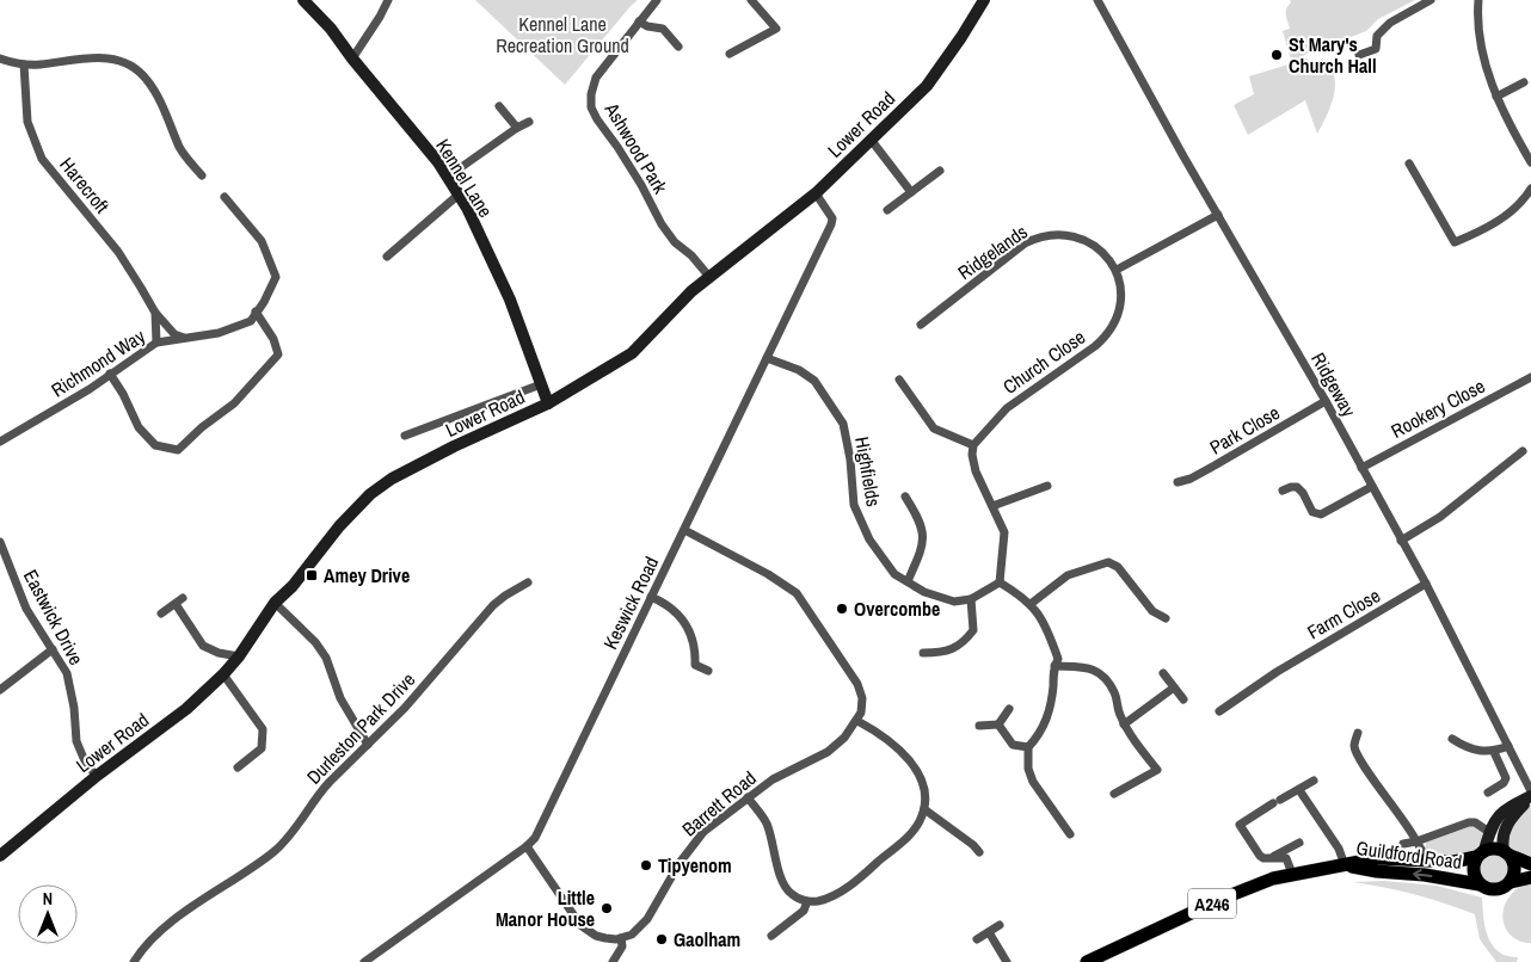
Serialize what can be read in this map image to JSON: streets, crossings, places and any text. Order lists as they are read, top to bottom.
{
  "streets": {
    "main road": ["Guildford Road", "A246"],
    "street": [
      "Lower Road",
      "Ashwood Park",
      "Kennel Lane",
      "Harecroft",
      "Ridgelands",
      "Church Close",
      "Richmond Way",
      "Ridgeway",
      "Rookery Close",
      "Park Close",
      "Highfields",
      "Keswick Road",
      "Farm Close",
      "Eastwick Drive",
      "Durleston Park Drive",
      "Barrett Road"
    ]
  },
  "crossings": [
    ["Lower Road", "Ashwood Park"],
    ["Lower Road", "Kennel Lane"],
    ["Lower Road", "Keswick Road"],
    ["Lower Road", "Eastwick Drive"],
    ["Harecroft", "Richmond Way"],
    ["Ridgelands", "Church Close"],
    ["Ridgeway", "Rookery Close"],
    ["Ridgeway", "Park Close"],
    ["Ridgeway", "Farm Close"],
    ["Ridgeway", "Guildford Road"],
    ["Highfields", "Keswick Road"],
    ["Guildford Road", "A246"]
  ],
  "parks": ["Kennel Lane Recreation Ground"],
  "places": {
    "other": [
      "St Mary's Church Hall",
      "Overcombe",
      "Tipyenom",
      "Little Manor House",
      "Gaolham"
    ],
    "transit": ["Amey Drive"]
  },
  "north": "top"
}
